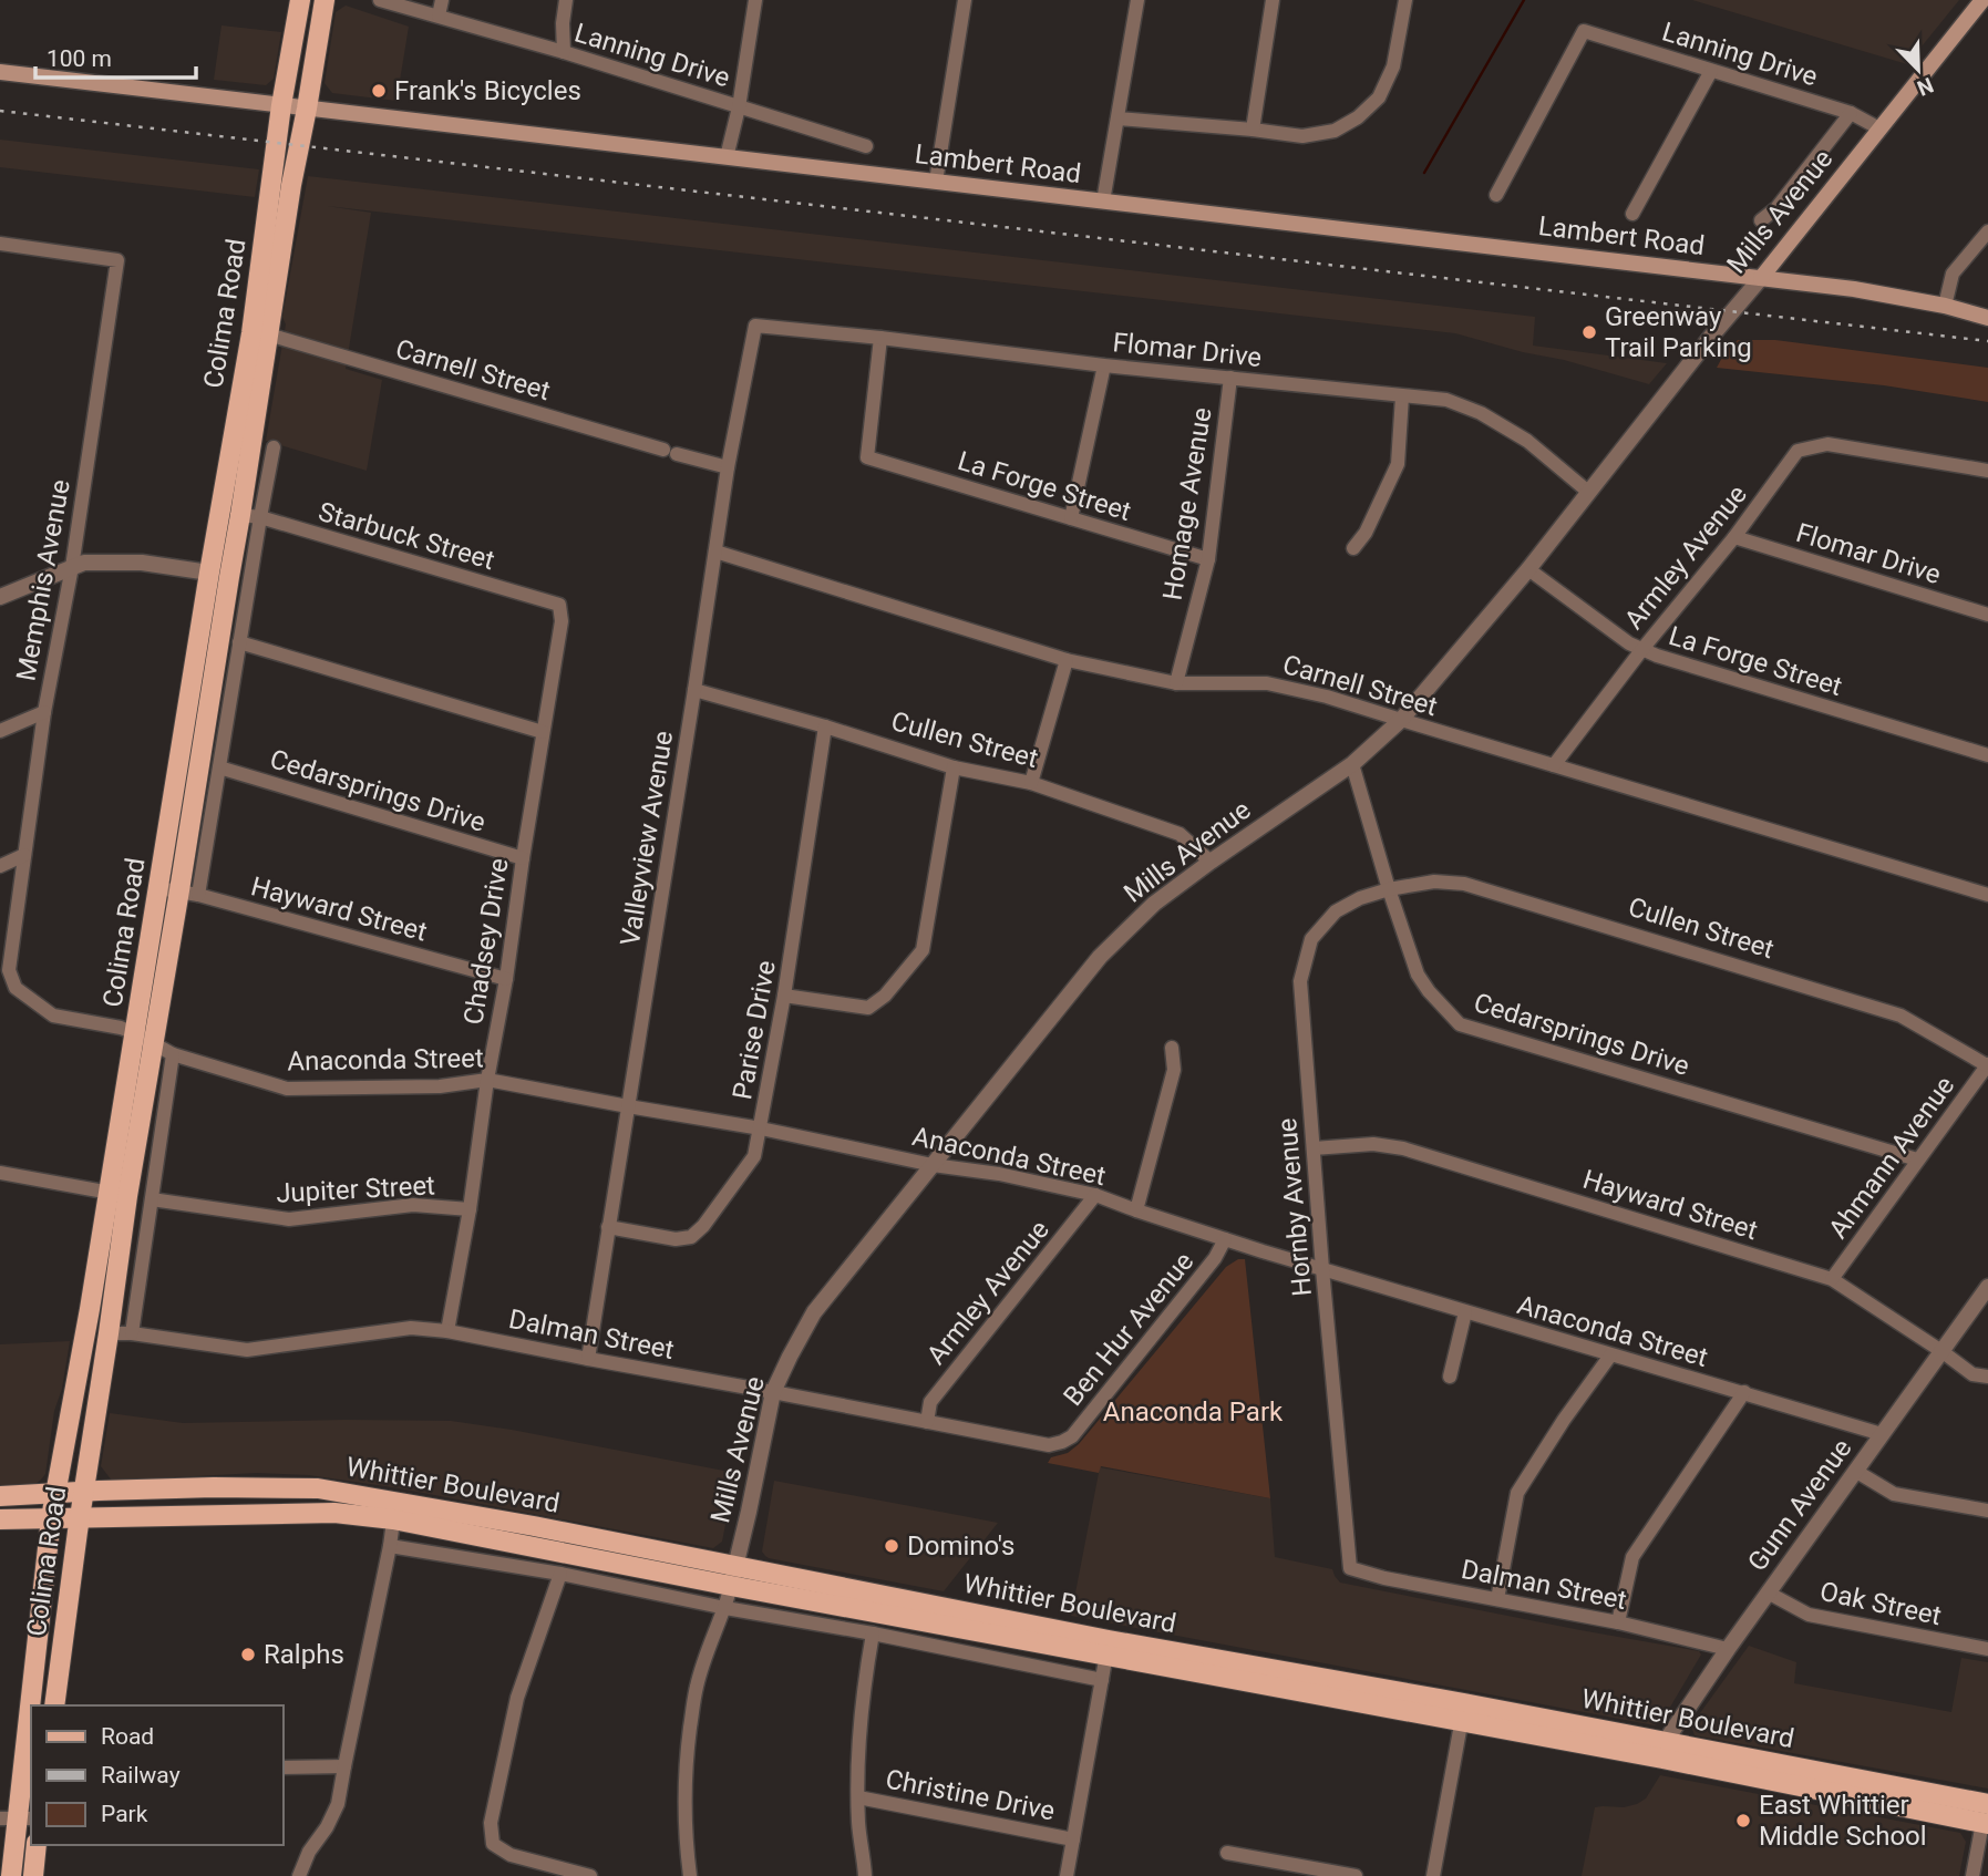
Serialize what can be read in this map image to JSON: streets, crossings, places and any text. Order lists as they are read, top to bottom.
{
  "streets": {
    "main road": [
      "Lambert Road",
      "Mills Avenue",
      "Colima Road",
      "Whittier Boulevard"
    ],
    "street": [
      "Lanning Drive",
      "Flomar Drive",
      "Carnell Street",
      "La Forge Street",
      "Homage Avenue",
      "Starbuck Street",
      "Armley Avenue",
      "Memphis Avenue",
      "Cullen Street",
      "Cedarsprings Drive",
      "Valleyview Avenue",
      "Hayward Street",
      "Chadsey Drive",
      "Parise Drive",
      "Anaconda Street",
      "Ahmann Avenue",
      "Jupiter Street",
      "Hornby Avenue",
      "Ben Hur Avenue",
      "Dalman Street",
      "Gunn Avenue",
      "Oak Street",
      "Christine Drive"
    ]
  },
  "crossings": [
    ["Lanning Drive", "Mills Avenue"],
    ["Lambert Road", "Mills Avenue"],
    ["Lambert Road", "Colima Road"],
    ["Mills Avenue", "Flomar Drive"],
    ["Mills Avenue", "Carnell Street"],
    ["Mills Avenue", "La Forge Street"],
    ["Mills Avenue", "Cullen Street"],
    ["Mills Avenue", "Cedarsprings Drive"],
    ["Mills Avenue", "Anaconda Street"],
    ["Mills Avenue", "Dalman Street"],
    ["Mills Avenue", "Whittier Boulevard"],
    ["Colima Road", "Carnell Street"],
    ["Colima Road", "Starbuck Street"],
    ["Colima Road", "Memphis Avenue"],
    ["Colima Road", "Hayward Street"],
    ["Colima Road", "Anaconda Street"],
    ["Colima Road", "Dalman Street"],
    ["Colima Road", "Whittier Boulevard"],
    ["Flomar Drive", "La Forge Street"],
    ["Flomar Drive", "Homage Avenue"],
    ["Flomar Drive", "Armley Avenue"],
    ["Flomar Drive", "Valleyview Avenue"],
    ["Carnell Street", "Homage Avenue"],
    ["Carnell Street", "Armley Avenue"],
    ["Carnell Street", "Valleyview Avenue"],
    ["La Forge Street", "Homage Avenue"],
    ["La Forge Street", "Armley Avenue"],
    ["Starbuck Street", "Chadsey Drive"],
    ["Armley Avenue", "Anaconda Street"],
    ["Armley Avenue", "Dalman Street"],
    ["Memphis Avenue", "Anaconda Street"],
    ["Cullen Street", "Cedarsprings Drive"],
    ["Cullen Street", "Valleyview Avenue"],
    ["Cullen Street", "Parise Drive"],
    ["Cullen Street", "Ahmann Avenue"],
    ["Cullen Street", "Hornby Avenue"],
    ["Cedarsprings Drive", "Chadsey Drive"],
    ["Cedarsprings Drive", "Ahmann Avenue"],
    ["Cedarsprings Drive", "Hornby Avenue"],
    ["Valleyview Avenue", "Parise Drive"],
    ["Valleyview Avenue", "Anaconda Street"],
    ["Valleyview Avenue", "Dalman Street"],
    ["Hayward Street", "Chadsey Drive"],
    ["Hayward Street", "Ahmann Avenue"],
    ["Hayward Street", "Hornby Avenue"],
    ["Hayward Street", "Gunn Avenue"],
    ["Chadsey Drive", "Anaconda Street"],
    ["Chadsey Drive", "Jupiter Street"],
    ["Chadsey Drive", "Dalman Street"],
    ["Parise Drive", "Anaconda Street"],
    ["Anaconda Street", "Hornby Avenue"],
    ["Anaconda Street", "Ben Hur Avenue"],
    ["Anaconda Street", "Gunn Avenue"],
    ["Hornby Avenue", "Dalman Street"],
    ["Ben Hur Avenue", "Dalman Street"],
    ["Dalman Street", "Gunn Avenue"],
    ["Whittier Boulevard", "Gunn Avenue"],
    ["Gunn Avenue", "Oak Street"]
  ],
  "parks": ["Anaconda Park"],
  "places": [
    "Frank's Bicycles",
    "Greenway Trail Parking",
    "Domino's",
    "Ralphs",
    "East Whittier Middle School"
  ],
  "legend": ["Road", "Railway", "Park"],
  "scale_bar": "100 m",
  "north": "bottom right"
}
